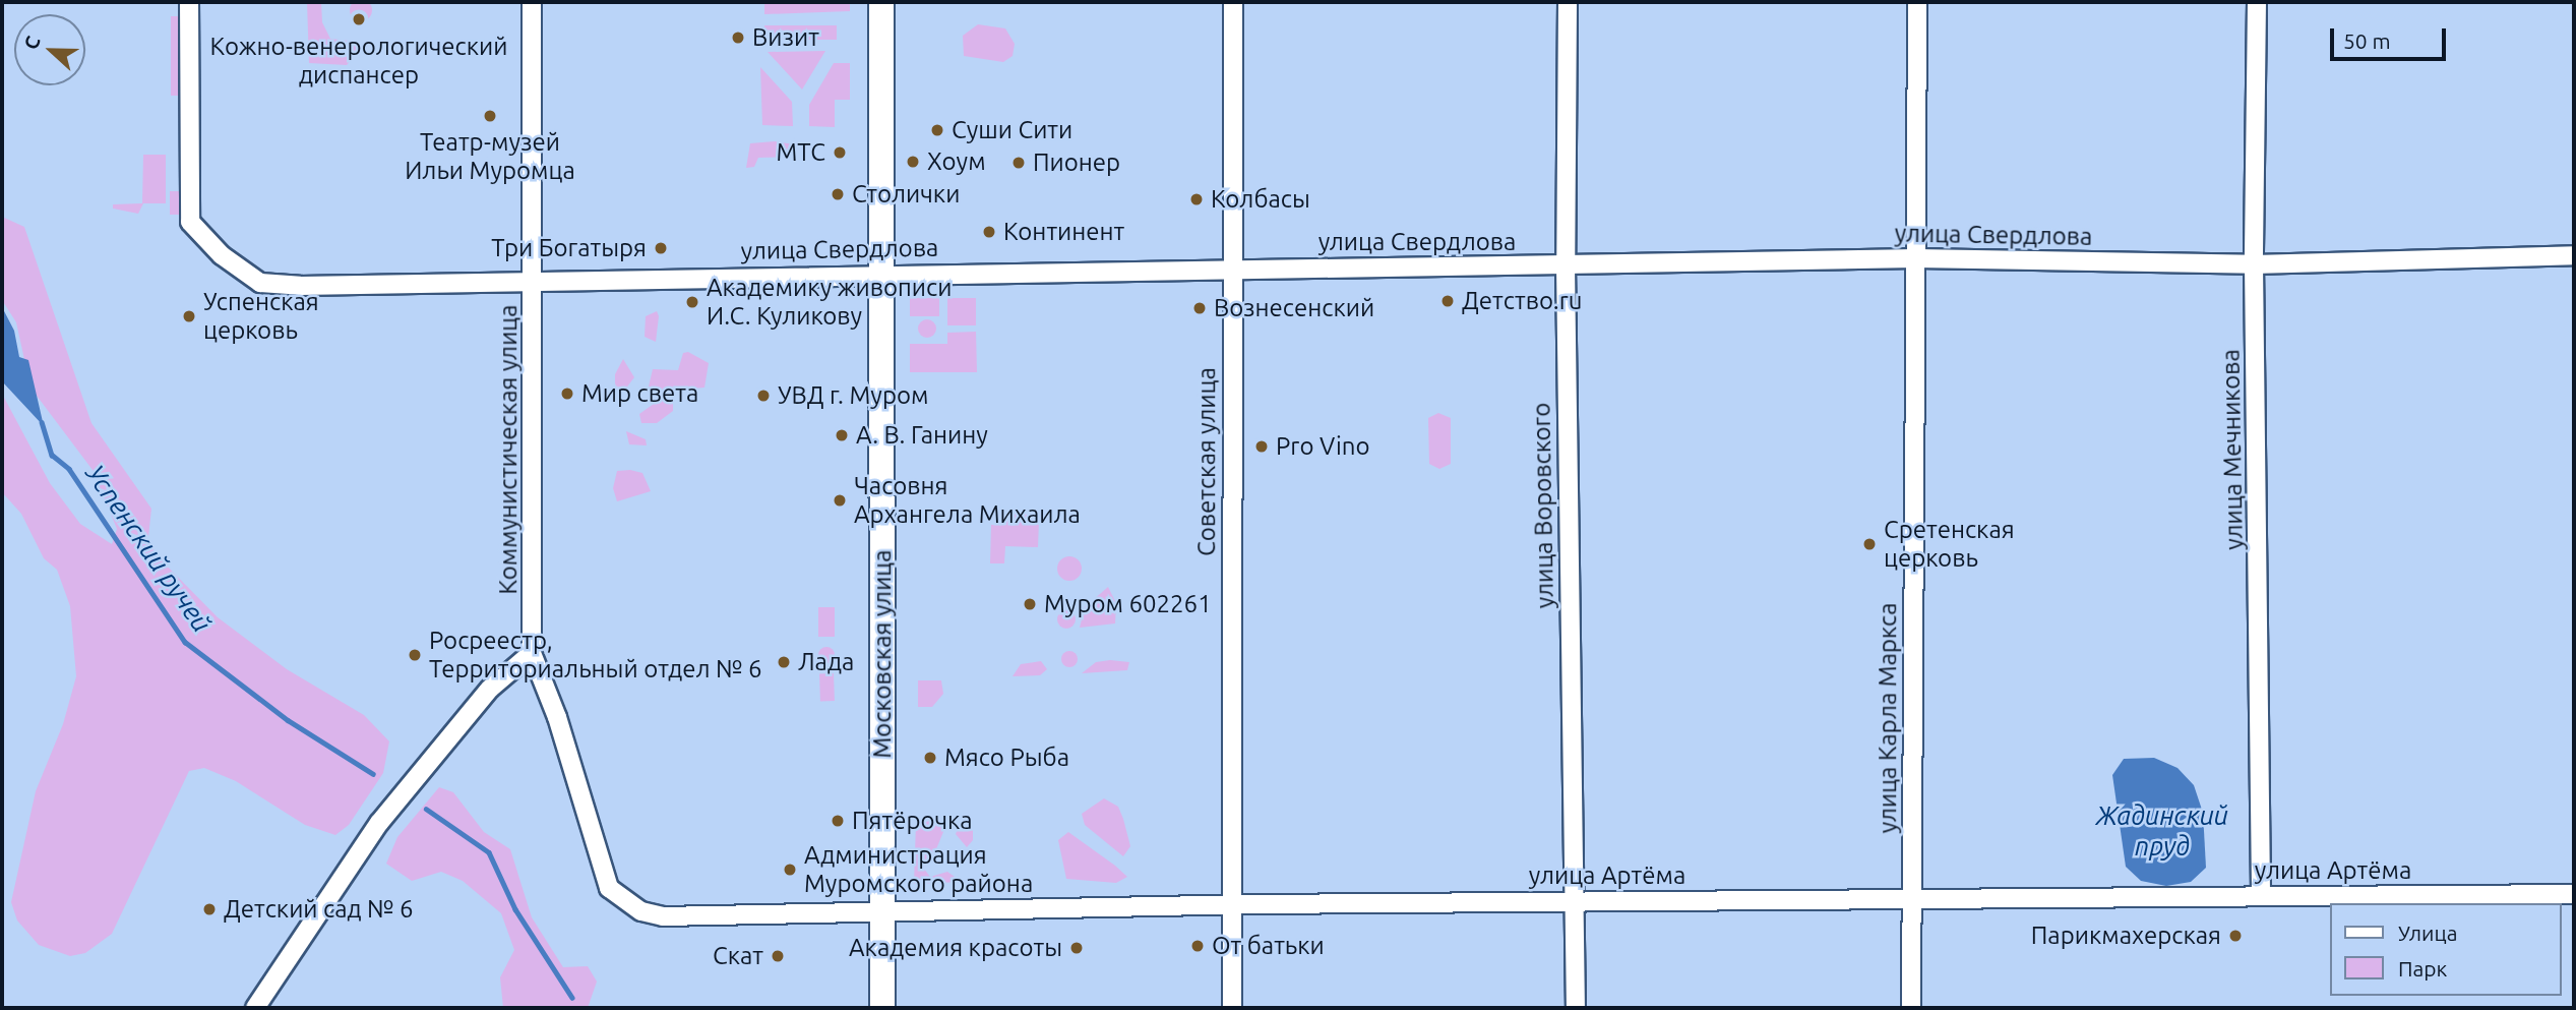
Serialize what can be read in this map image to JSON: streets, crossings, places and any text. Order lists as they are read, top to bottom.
{
  "streets": {
    "street": [
      "улица Свердлова",
      "Коммунистическая улица",
      "улица Мечникова",
      "Советская улица",
      "улица Воровского",
      "Московская улица",
      "улица Карла Маркса",
      "улица Артёма"
    ]
  },
  "crossings": [
    ["улица Свердлова", "Коммунистическая улица"],
    ["улица Свердлова", "улица Мечникова"],
    ["улица Свердлова", "Советская улица"],
    ["улица Свердлова", "улица Воровского"],
    ["улица Свердлова", "Московская улица"],
    ["улица Свердлова", "улица Карла Маркса"],
    ["Коммунистическая улица", "улица Артёма"],
    ["улица Мечникова", "улица Артёма"],
    ["Советская улица", "улица Артёма"],
    ["улица Воровского", "улица Артёма"],
    ["Московская улица", "улица Артёма"],
    ["улица Карла Маркса", "улица Артёма"]
  ],
  "water": ["Успенский ручей", "Жадинский пруд"],
  "places": [
    "Кожно-венерологический диспансер",
    "Визит",
    "Театр-музей Ильи Муромца",
    "Суши Сити",
    "МТС",
    "Хоум",
    "Пионер",
    "Столички",
    "Колбасы",
    "Континент",
    "Три Богатыря",
    "Детство.ru",
    "Академику живописи И.С. Куликову",
    "Вознесенский",
    "Успенская церковь",
    "Мир света",
    "УВД г. Муром",
    "А. В. Ганину",
    "Pro Vino",
    "Часовня Архангела Михаила",
    "Сретенская церковь",
    "Муром 602261",
    "Росреестр, Территориальный отдел № 6",
    "Лада",
    "Мясо Рыба",
    "Пятёрочка",
    "Администрация Муромского района",
    "Детский сад № 6",
    "Парикмахерская",
    "От батьки",
    "Академия красоты",
    "Скат"
  ],
  "legend": ["Улица", "Парк"],
  "scale_bar": "50 m",
  "north": "left"
}
